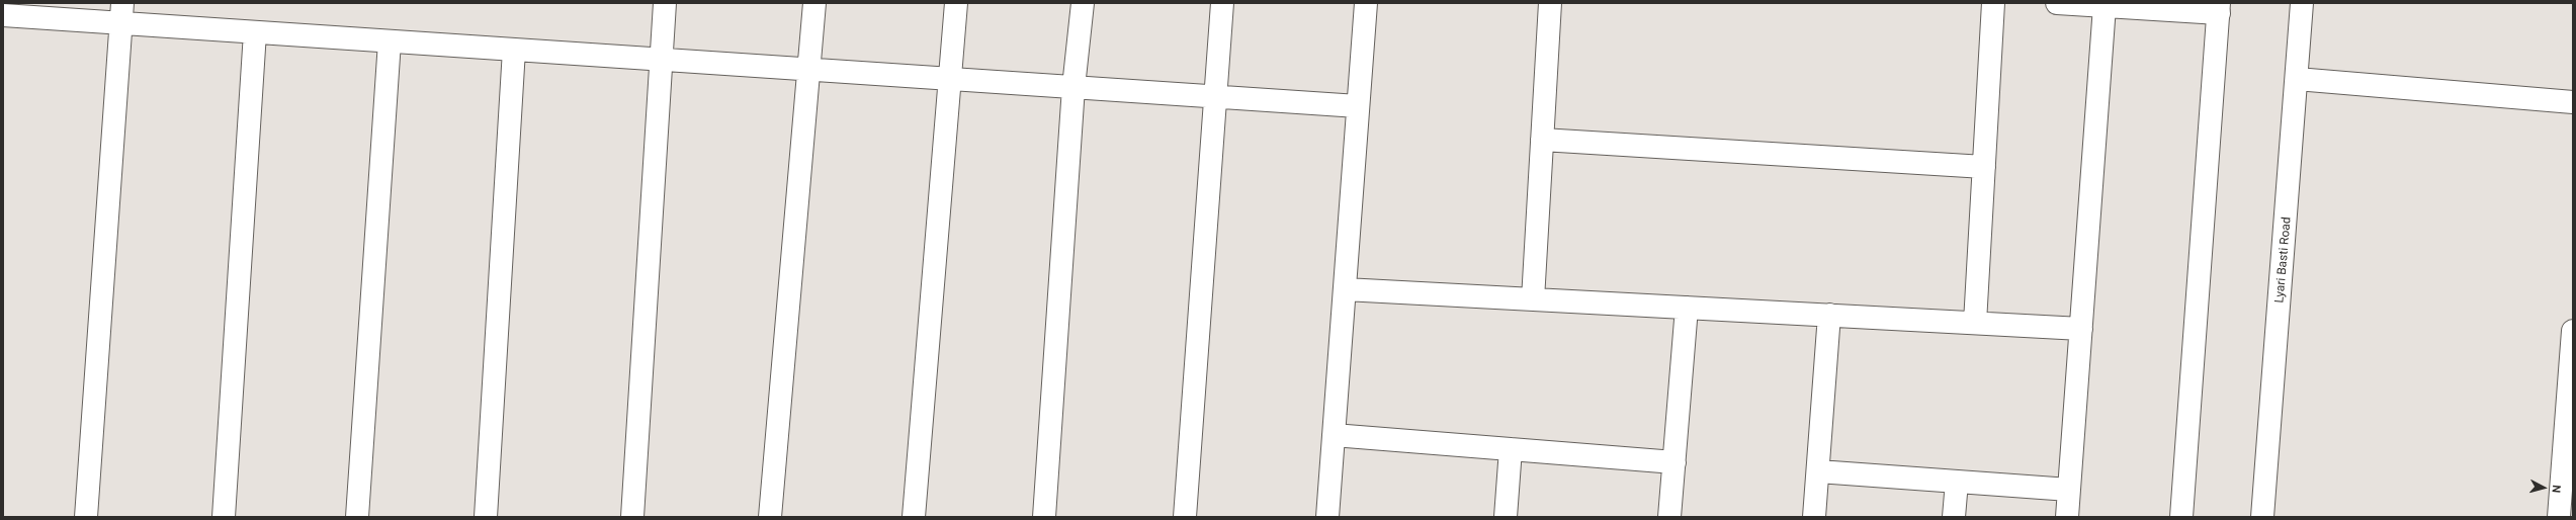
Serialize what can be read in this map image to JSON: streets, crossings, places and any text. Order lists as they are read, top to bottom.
{
  "streets": {
    "street": ["Lyari Basti Road"]
  },
  "north": "right"
}
